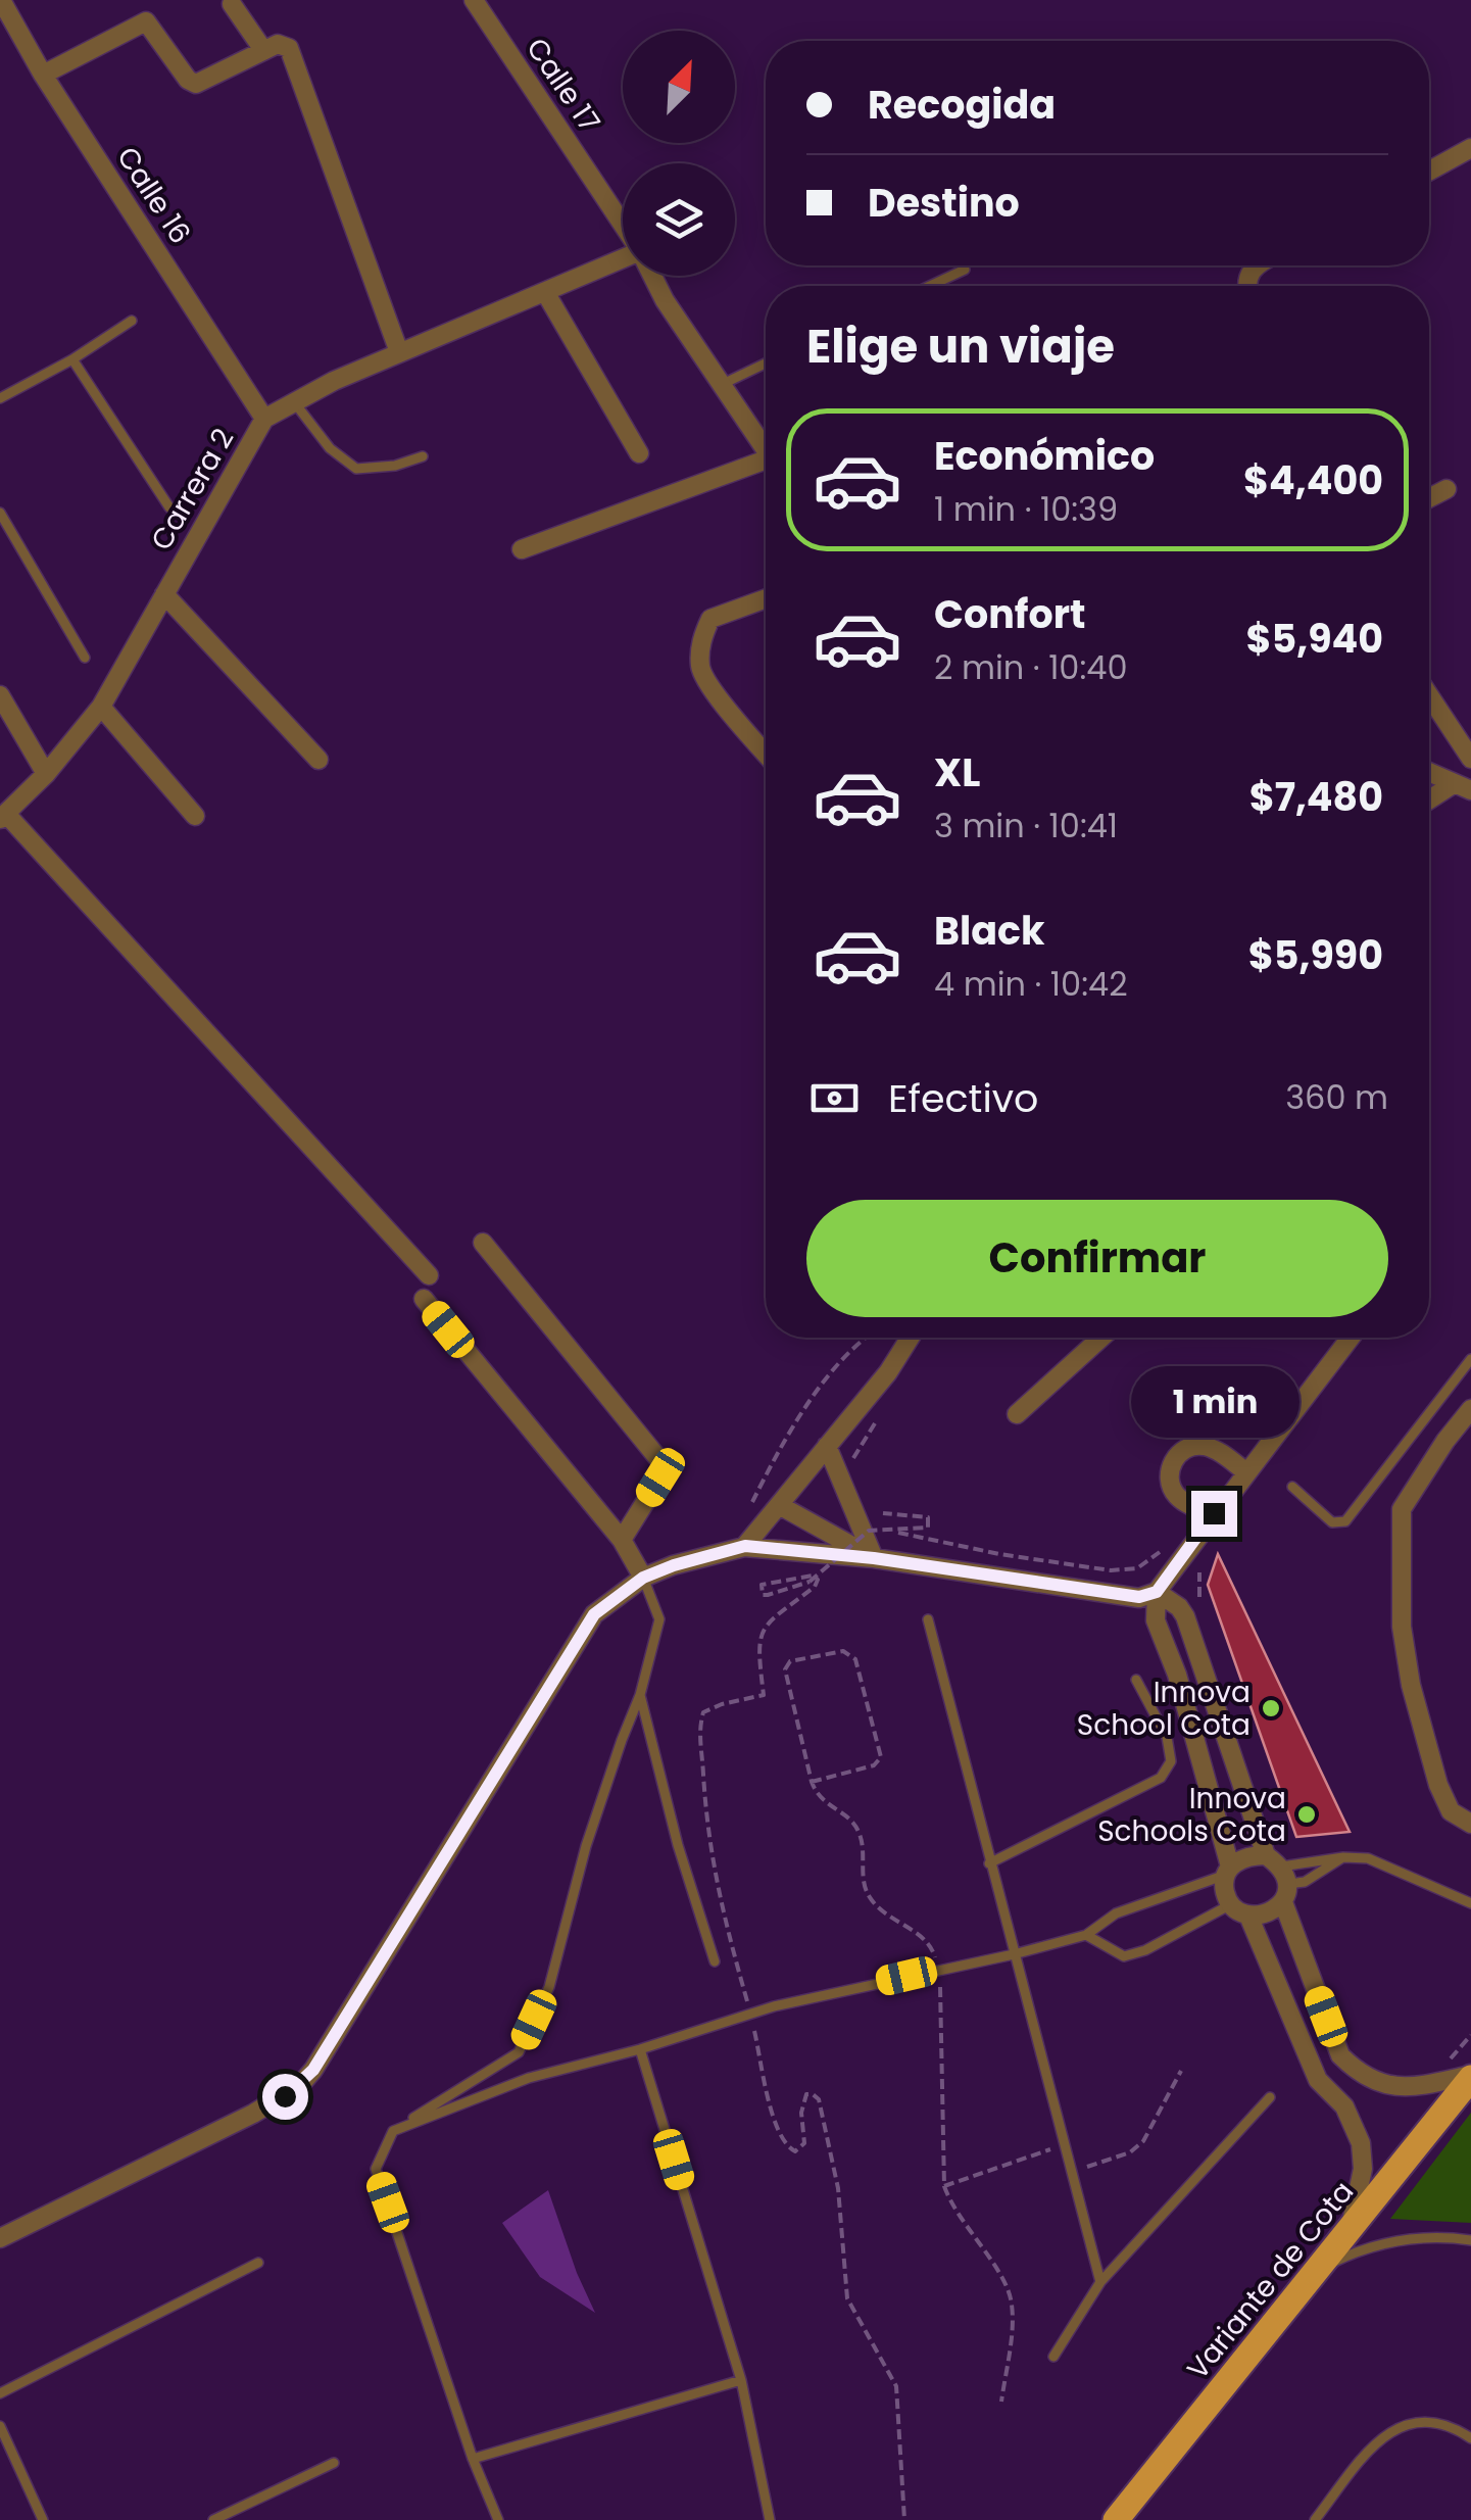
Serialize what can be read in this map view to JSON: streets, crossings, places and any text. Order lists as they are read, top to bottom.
{
  "streets": {
    "main road": ["Variante de Cota"],
    "street": ["Calle 17", "Calle 16", "Carrera 2"]
  },
  "crossings": [
    ["Calle 16", "Carrera 2"]
  ],
  "places": ["Innova School Cota", "Innova Schools Cota"],
  "north": "top right",
  "page": {
    "banner": ["Recogida", "Destino"],
    "heading": "Elige un viaje",
    "list": [
      {
        "name": "Económico",
        "note": "1 min · 10:39",
        "value": "$4,400"
      },
      {
        "name": "Confort",
        "note": "2 min · 10:40",
        "value": "$5,940"
      },
      {
        "name": "XL",
        "note": "3 min · 10:41",
        "value": "$7,480"
      },
      {
        "name": "Black",
        "note": "4 min · 10:42",
        "value": "$5,990"
      }
    ],
    "pay": ["Efectivo", "360 m"],
    "buttons": "Confirmar",
    "bubble": "1 min"
  }
}
